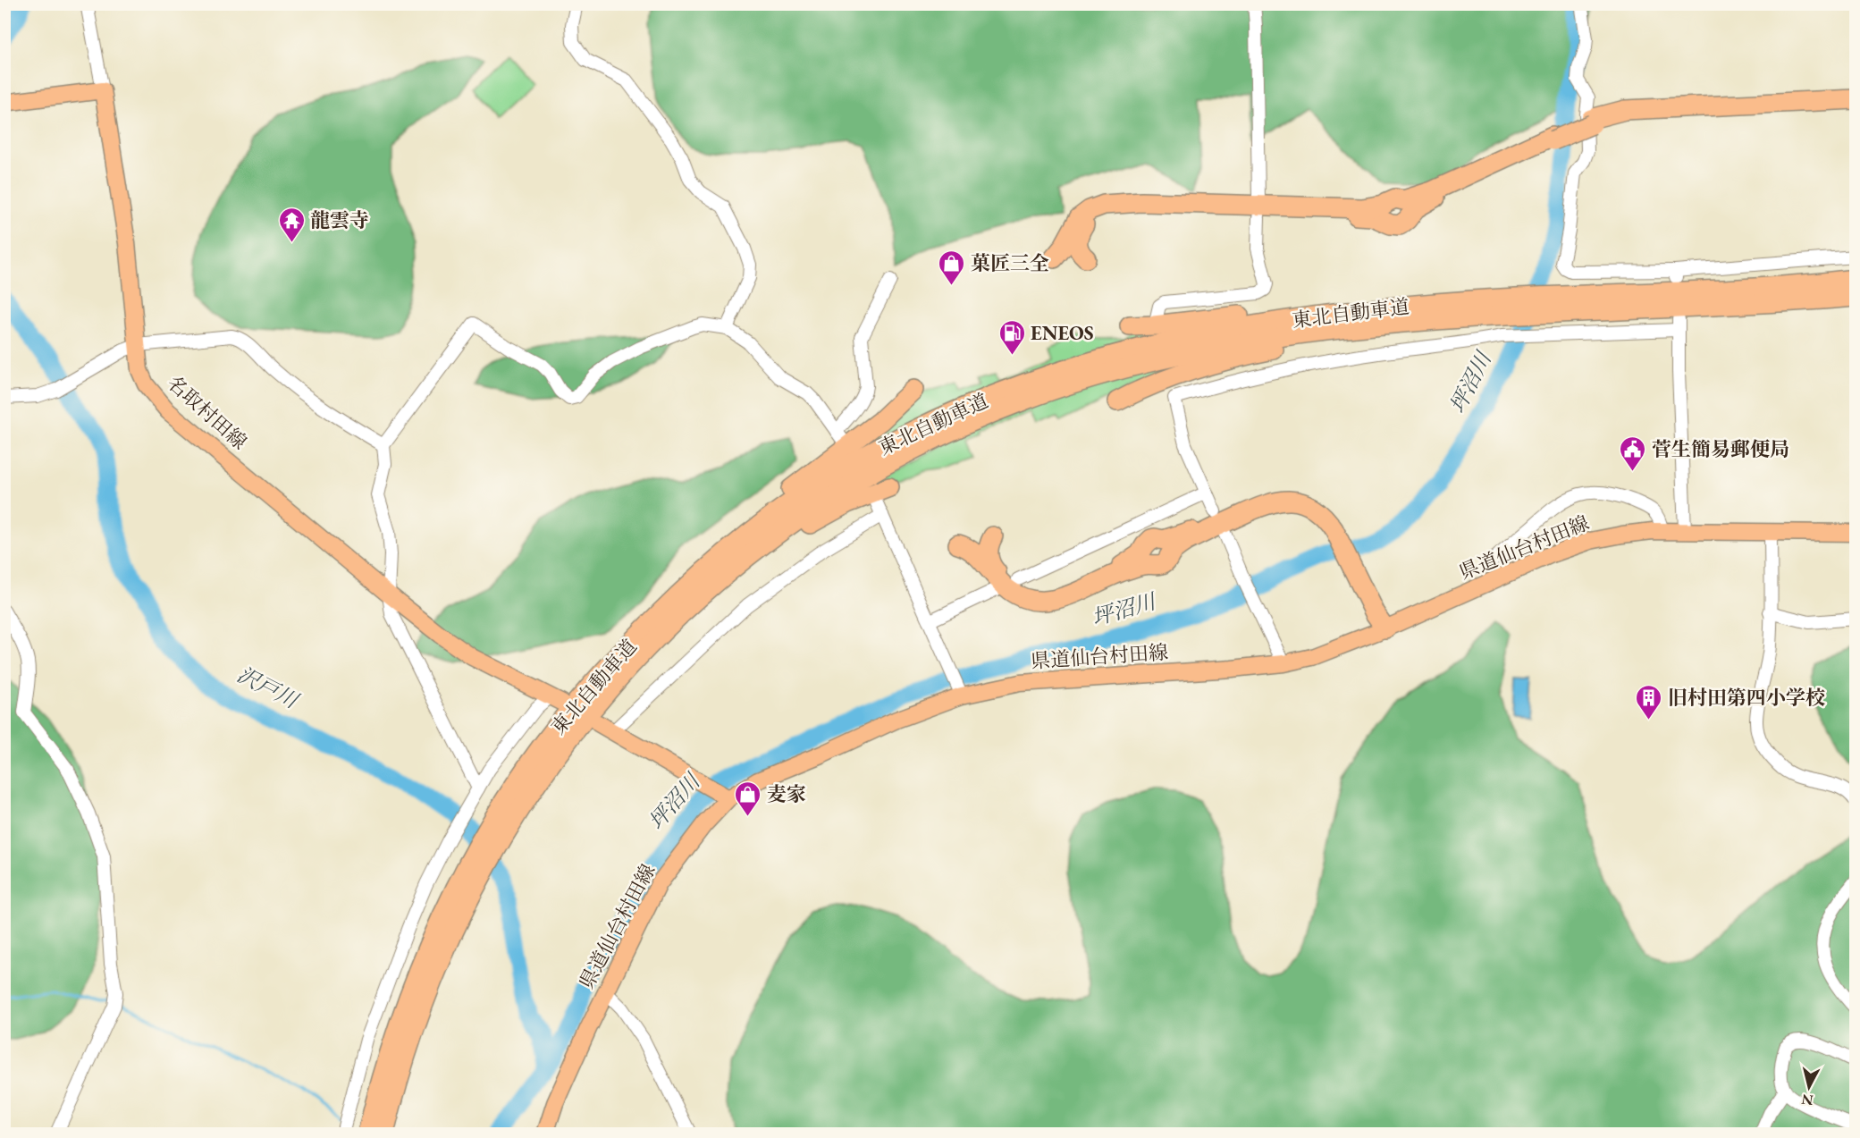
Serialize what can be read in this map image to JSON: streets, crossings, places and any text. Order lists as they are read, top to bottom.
{
  "streets": {
    "highway": ["東北自動車道"],
    "main road": ["名取村田線", "県道仙台村田線"]
  },
  "water": ["坪沼川", "沢戸川"],
  "places": {
    "temple": ["龍雲寺"],
    "shop": ["菓匠三全", "麦家"],
    "fuel station": ["ENEOS"],
    "public building": ["菅生簡易郵便局"],
    "building": ["旧村田第四小学校"]
  },
  "north": "bottom"
}
